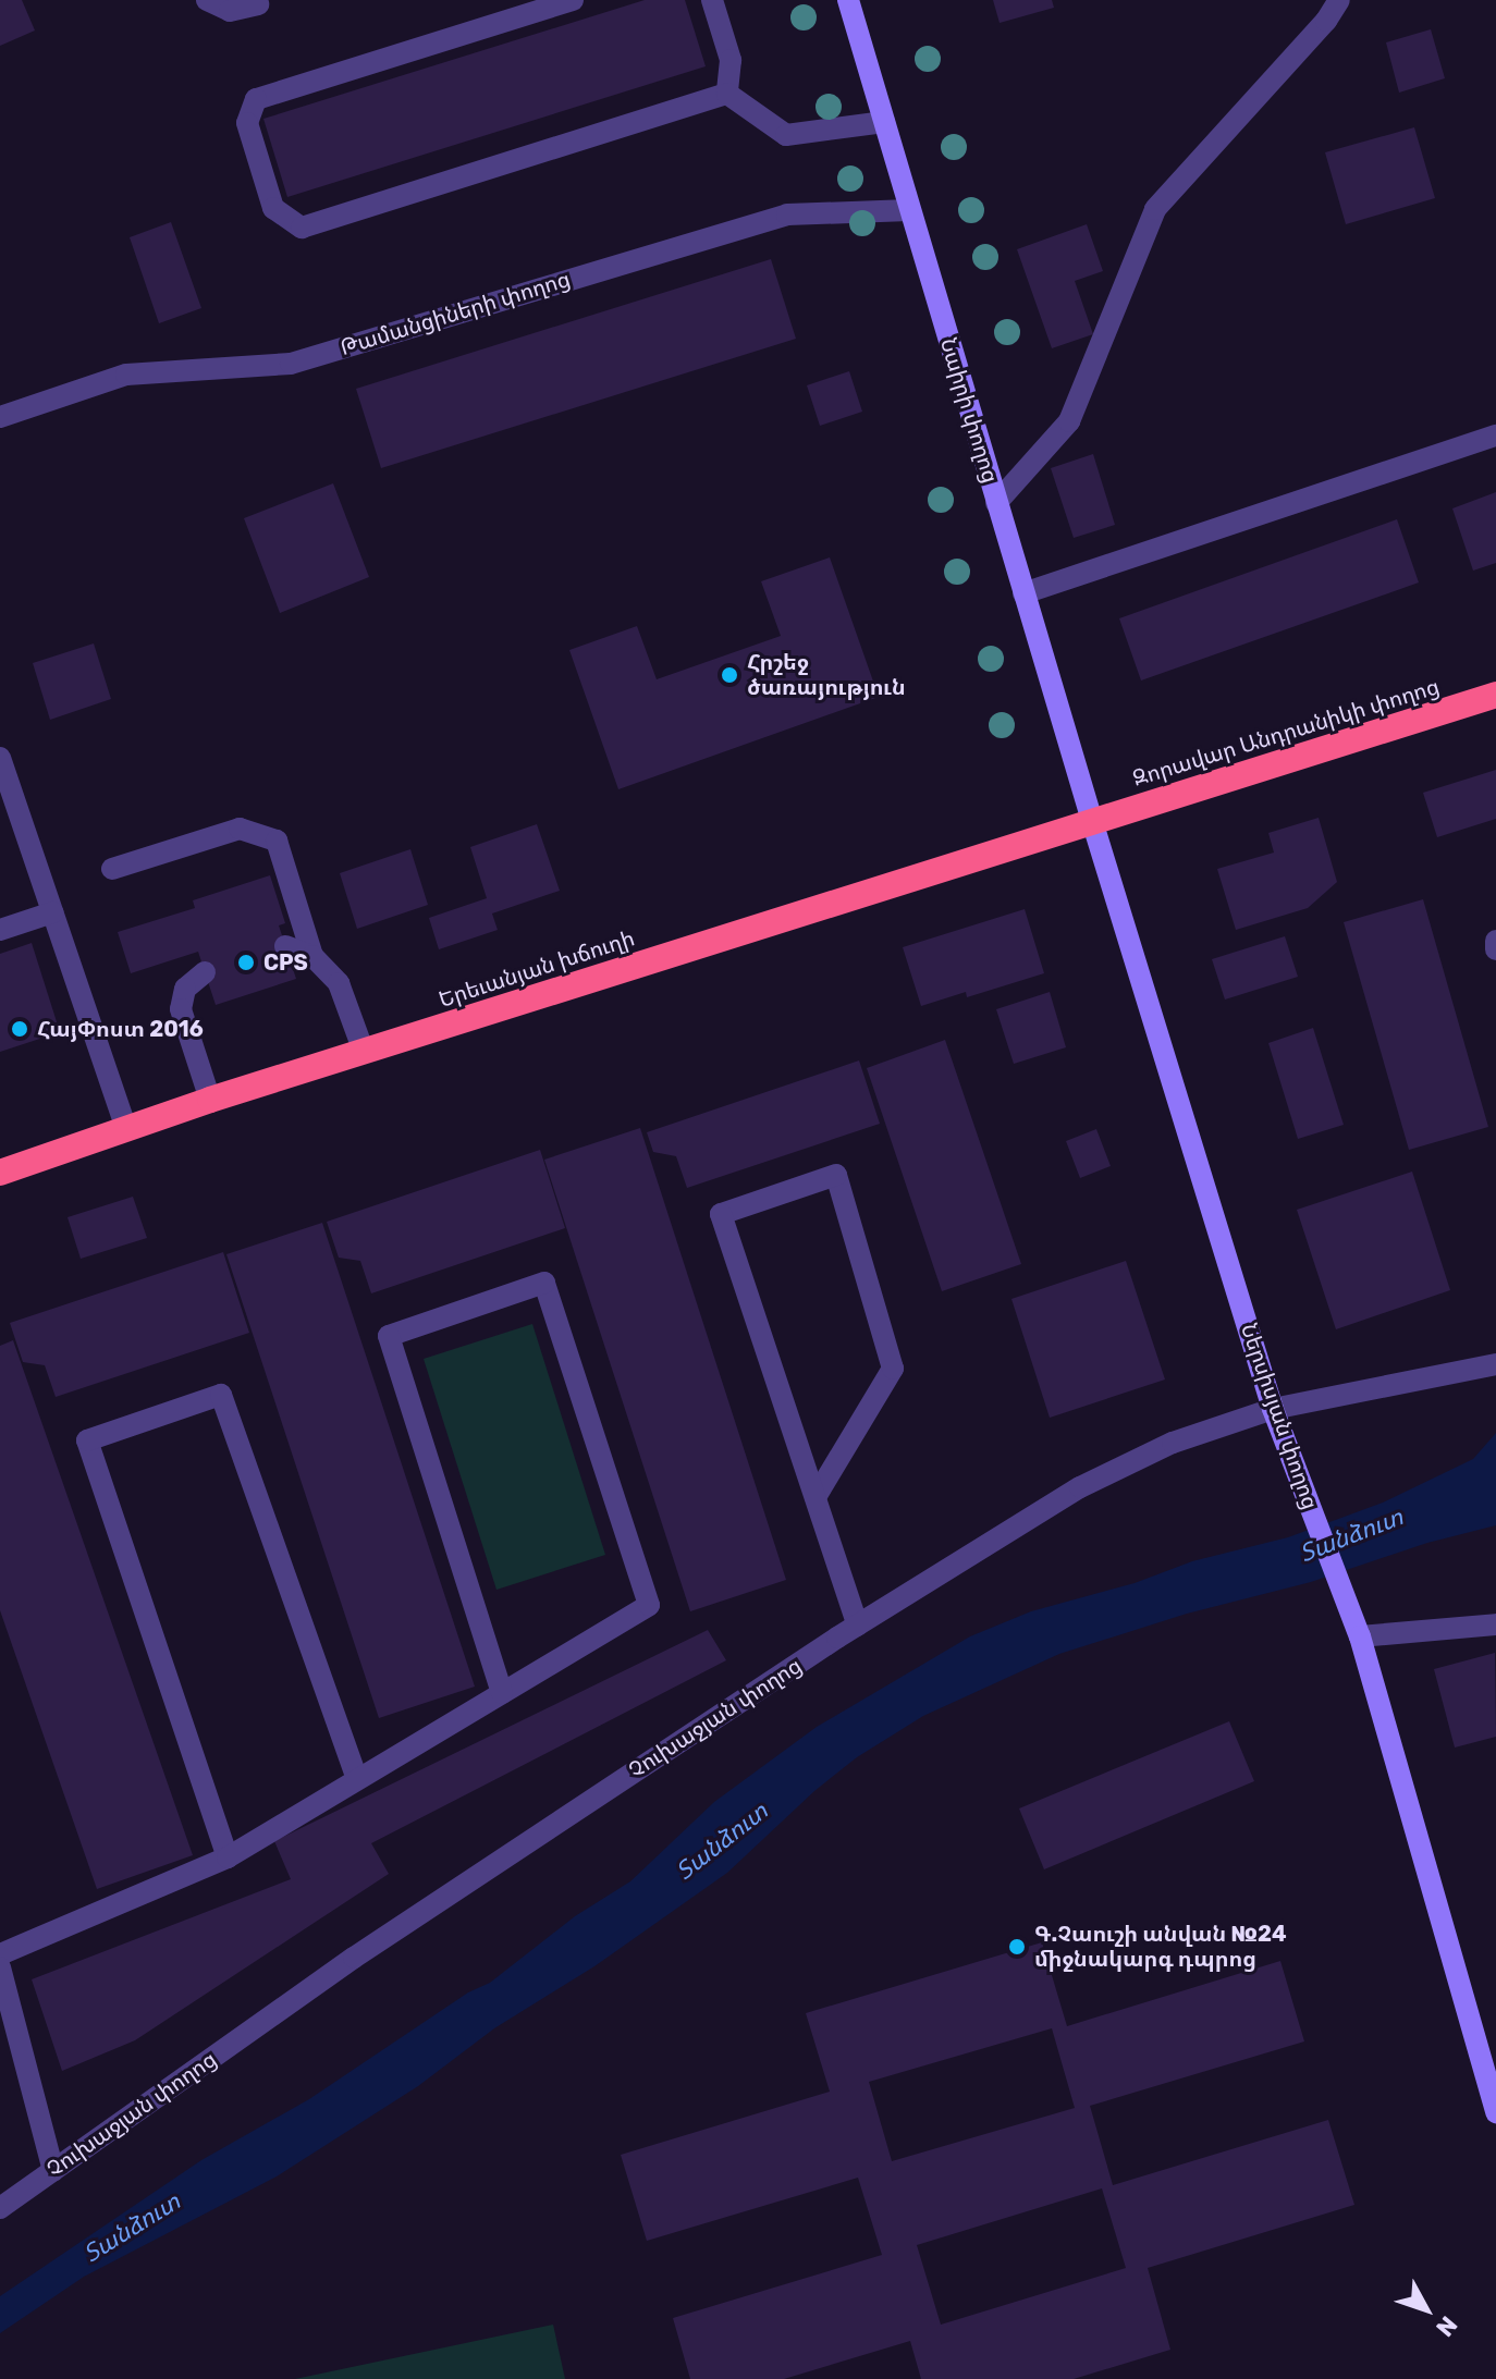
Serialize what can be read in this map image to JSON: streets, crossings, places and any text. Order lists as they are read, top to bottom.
{
  "streets": {
    "highway": ["Զորավար Անդրանիկի փողոց", "Երեւանյան խճուղի"],
    "main road": ["Նաիրի փողոց", "Ներսիսյան փողոց"],
    "street": ["Թամանցիների փողոց", "Չուխաջյան փողոց"]
  },
  "crossings": [
    ["Թամանցիների փողոց", "Նաիրի փողոց"],
    ["Նաիրի փողոց", "Զորավար Անդրանիկի փողոց"],
    ["Նաիրի փողոց", "Երեւանյան խճուղի"],
    ["Նաիրի փողոց", "Ներսիսյան փողոց"],
    ["Զորավար Անդրանիկի փողոց", "Երեւանյան խճուղի"],
    ["Զորավար Անդրանիկի փողոց", "Ներսիսյան փողոց"],
    ["Երեւանյան խճուղի", "Ներսիսյան փողոց"],
    ["Ներսիսյան փողոց", "Չուխաջյան փողոց"]
  ],
  "water": ["Տանձուտ"],
  "places": [
    "Հրշեջ ծառայություն",
    "CPS",
    "ՀայՓոստ 2016",
    "Գ.Չաուշի անվան №24 միջնակարգ դպրոց"
  ],
  "north": "bottom right"
}
